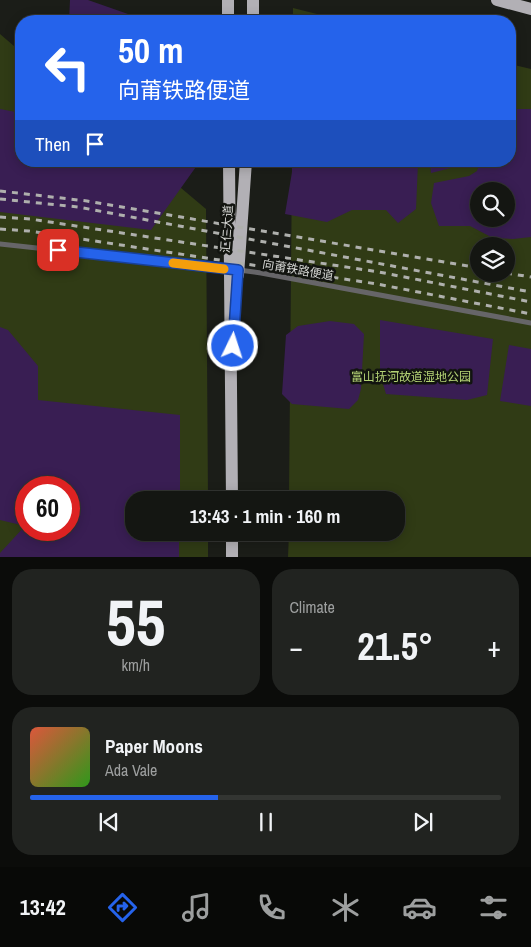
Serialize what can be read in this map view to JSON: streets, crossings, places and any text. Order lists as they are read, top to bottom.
{
  "streets": {
    "main road": ["汇仁大道"],
    "lane": ["向莆铁路便道"]
  },
  "crossings": [
    ["汇仁大道", "向莆铁路便道"]
  ],
  "parks": ["富山抚河故道湿地公园"],
  "page": {
    "turn": ["50 m", "向莆铁路便道"],
    "then": "Then",
    "limit": "60",
    "trip": "13:43 · 1 min · 160 m",
    "tile": [
      ["55", "km/h"],
      "Climate"
    ],
    "heat": ["−", "21.5°", "+"],
    "song": ["Paper Moons", "Ada Vale"],
    "tabs": "13:42"
  }
}
